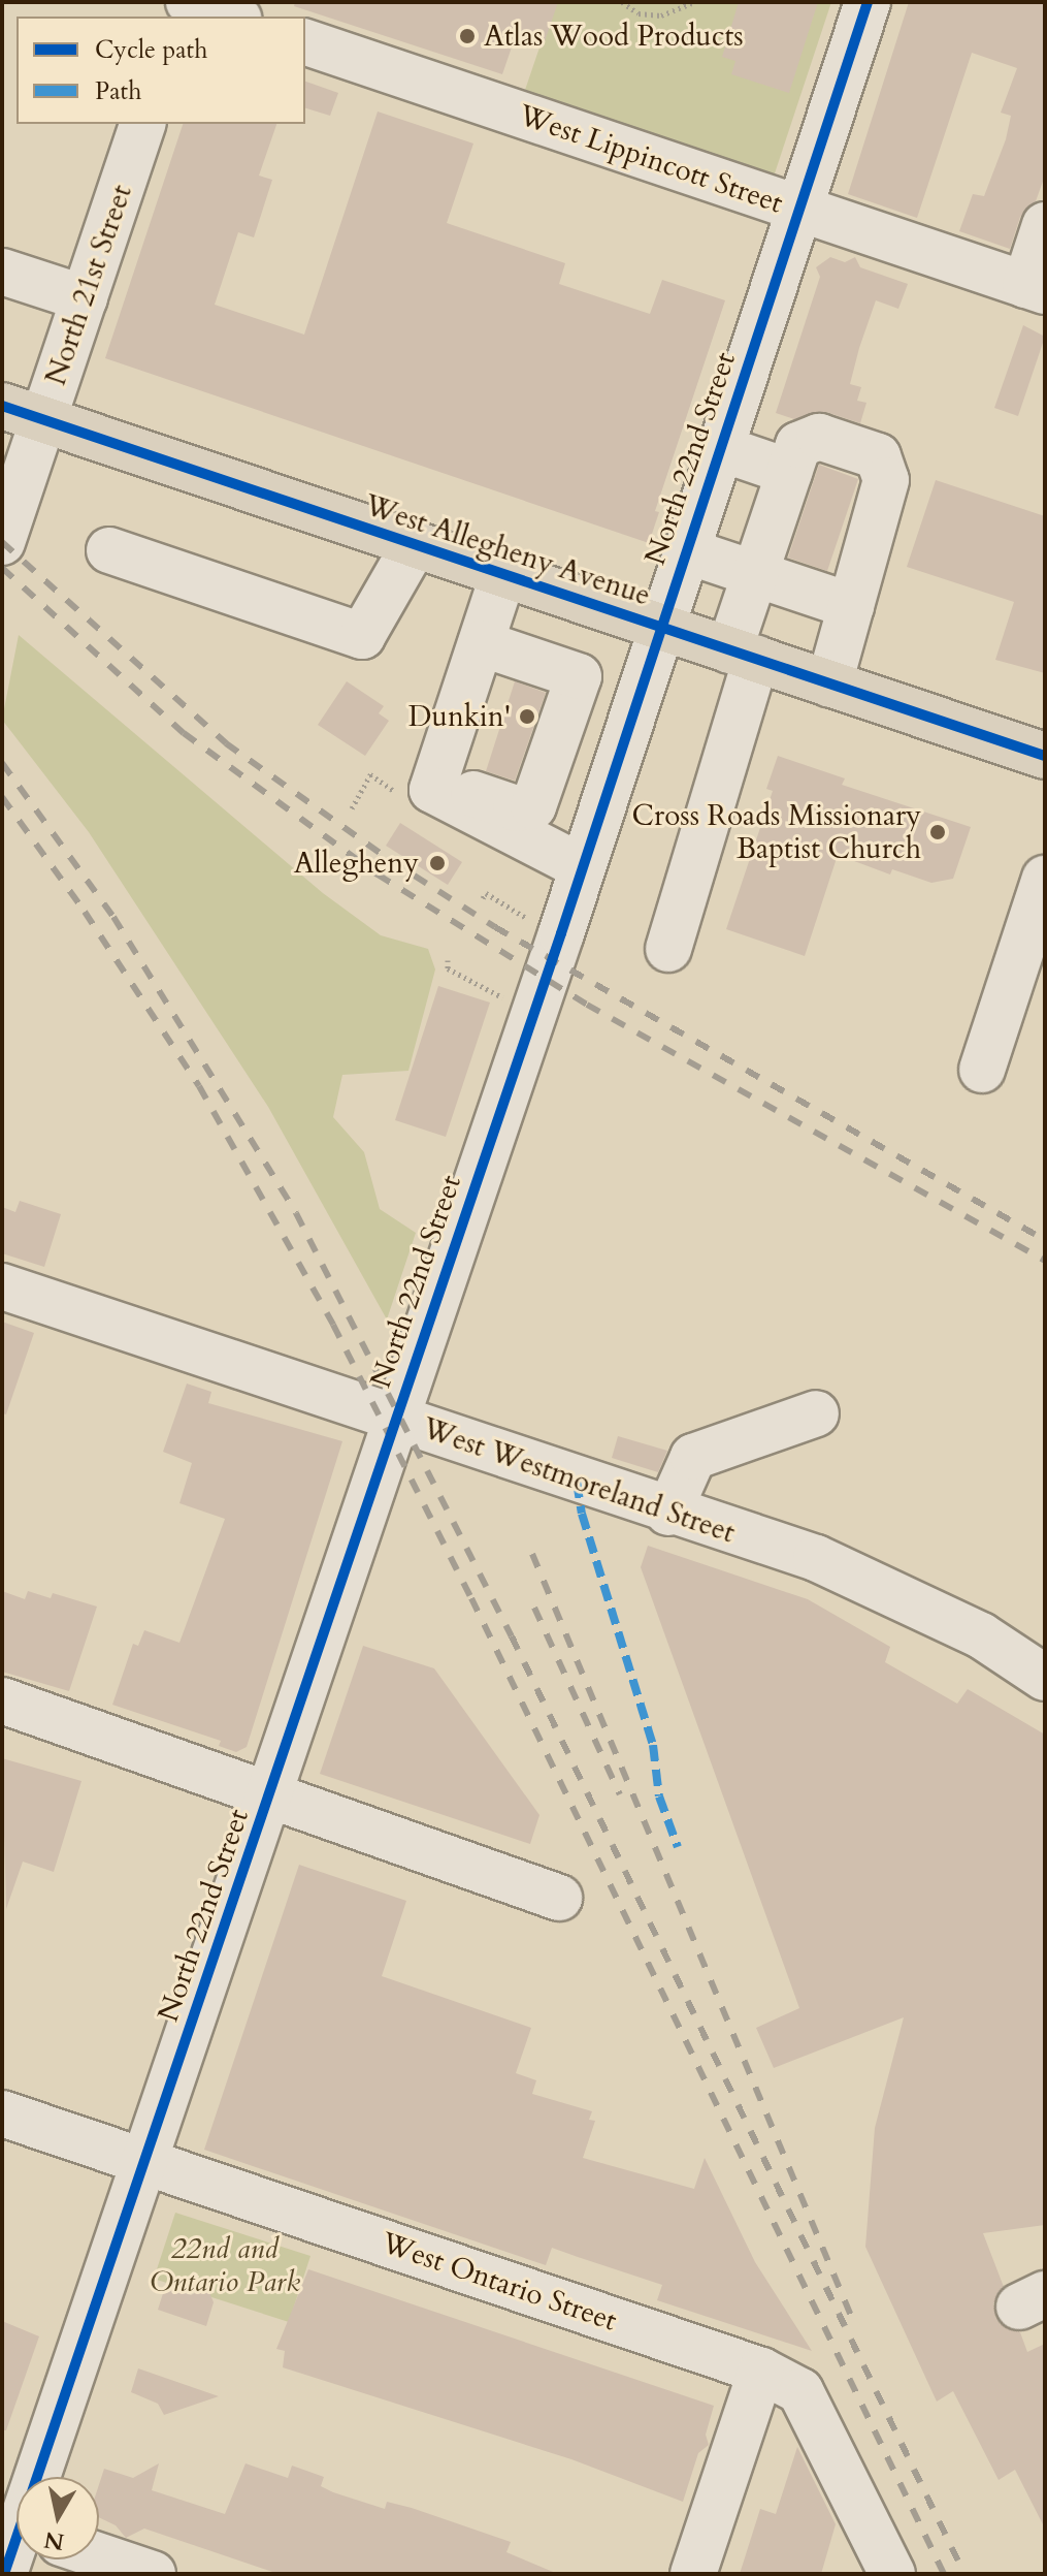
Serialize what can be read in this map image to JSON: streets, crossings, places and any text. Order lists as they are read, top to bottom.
{
  "streets": {
    "main road": ["West Allegheny Avenue"],
    "street": [
      "West Lippincott Street",
      "North 21st Street",
      "North 22nd Street",
      "West Westmoreland Street",
      "West Ontario Street"
    ]
  },
  "crossings": [
    ["West Lippincott Street", "North 22nd Street"],
    ["North 21st Street", "West Allegheny Avenue"],
    ["North 22nd Street", "West Allegheny Avenue"],
    ["North 22nd Street", "West Westmoreland Street"],
    ["North 22nd Street", "West Ontario Street"]
  ],
  "parks": ["22nd and Ontario Park"],
  "places": [
    "Atlas Wood Products",
    "Dunkin'",
    "Cross Roads Missionary Baptist Church",
    "Allegheny"
  ],
  "legend": ["Cycle path", "Path"],
  "north": "bottom"
}
